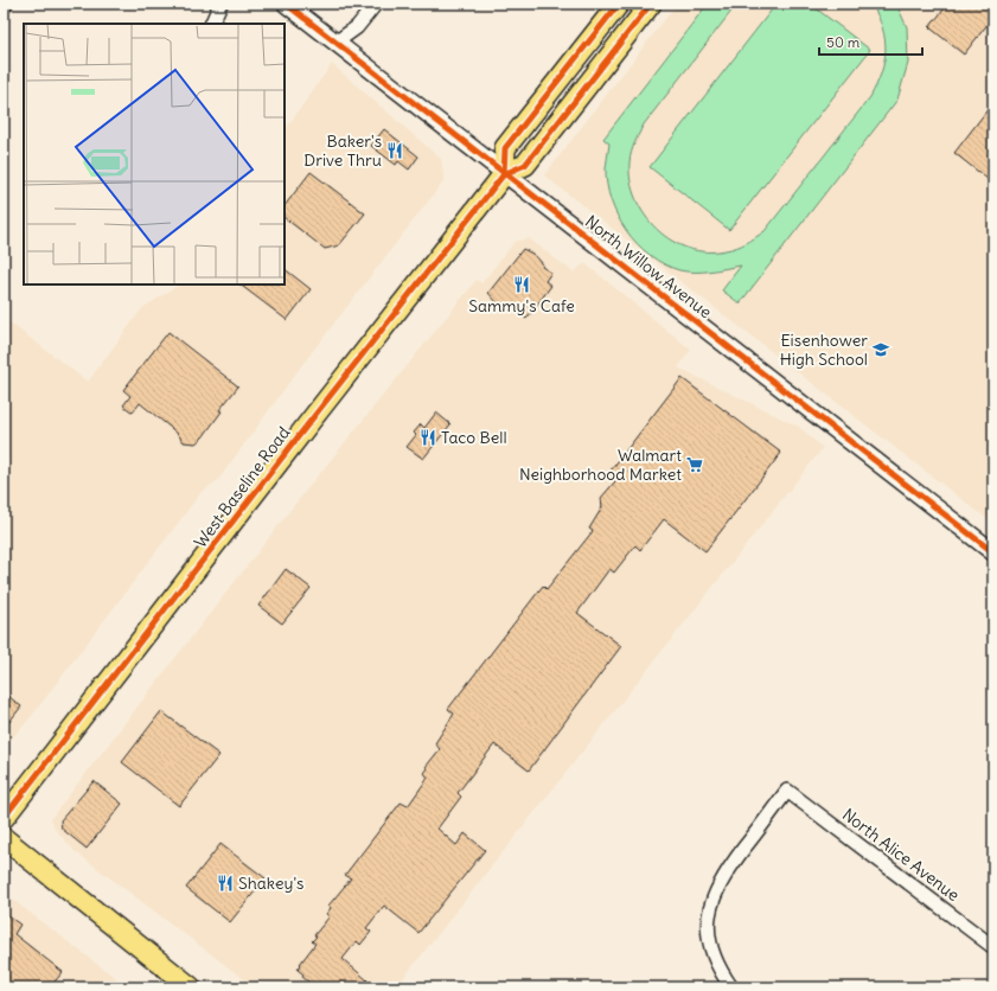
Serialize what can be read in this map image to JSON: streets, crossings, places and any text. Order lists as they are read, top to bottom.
{
  "streets": {
    "main road": ["West Baseline Road"],
    "street": ["North Willow Avenue", "North Alice Avenue"]
  },
  "crossings": [
    ["North Willow Avenue", "West Baseline Road"]
  ],
  "places": {
    "restaurant": [
      "Baker's Drive Thru",
      "Sammy's Cafe",
      "Taco Bell",
      "Shakey's"
    ],
    "school or university": ["Eisenhower High School"],
    "supermarket": ["Walmart Neighborhood Market"]
  },
  "scale_bar": "50 m"
}
